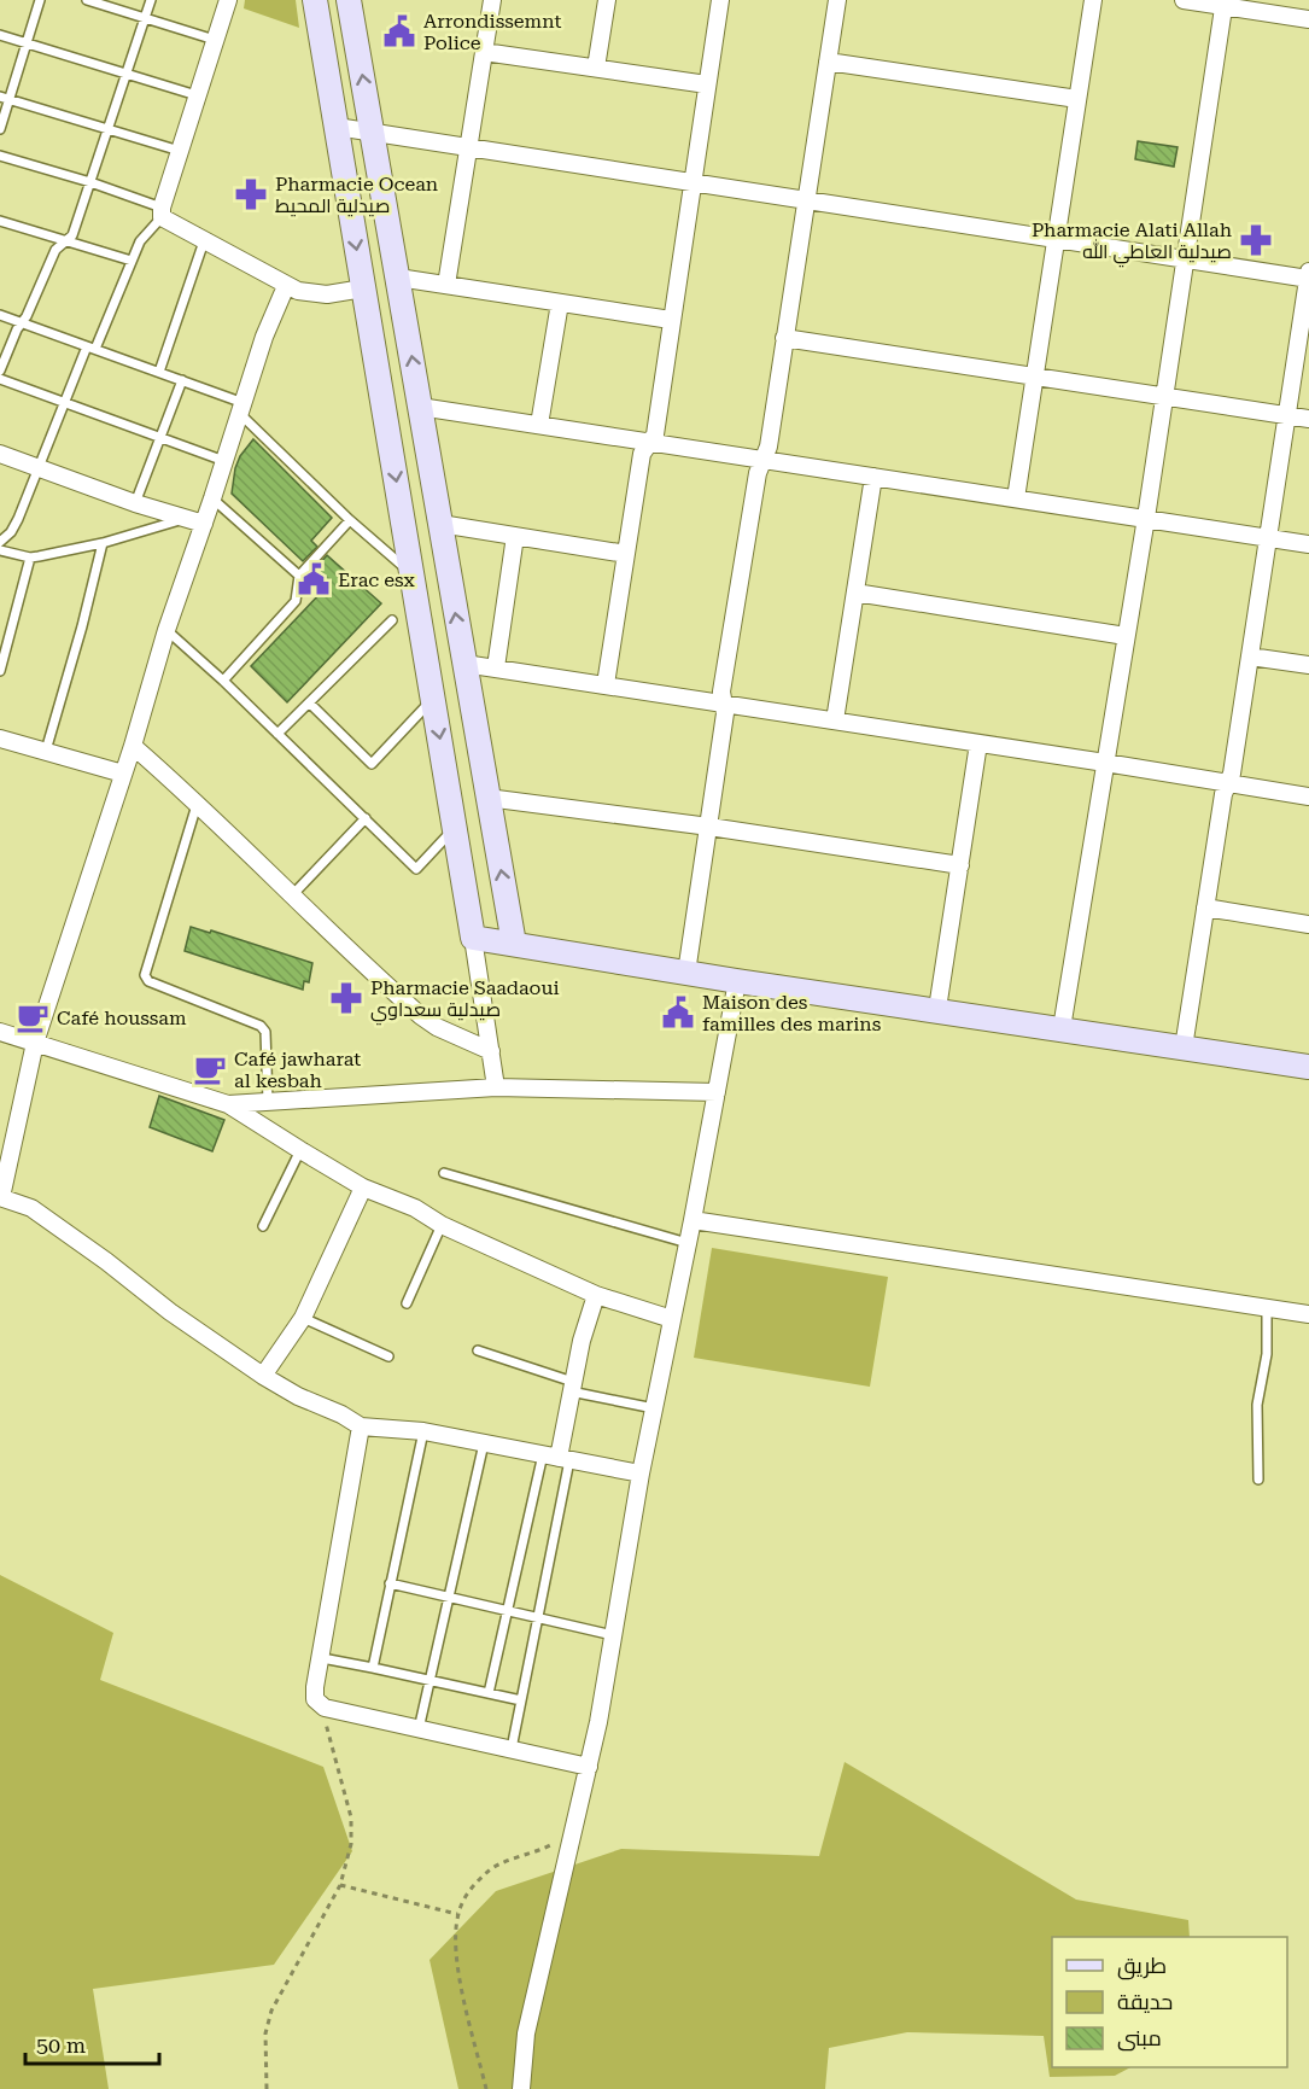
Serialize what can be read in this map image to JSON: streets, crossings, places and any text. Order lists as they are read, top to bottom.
{
  "places": {
    "public building": ["Arrondissemnt Police", "Erac esx", "Maison des familles des marins"],
    "pharmacy": ["Pharmacie Ocean صيدلية المحيط", "Pharmacie Alati Allah صيدلية العاطي الله", "Pharmacie Saadaoui صيدلية سعداوي"],
    "cafe": ["Café houssam", "Café jawharat al kesbah"]
  },
  "legend": ["طريق", "حديقة", "مبنى"],
  "scale_bar": "50 m"
}
